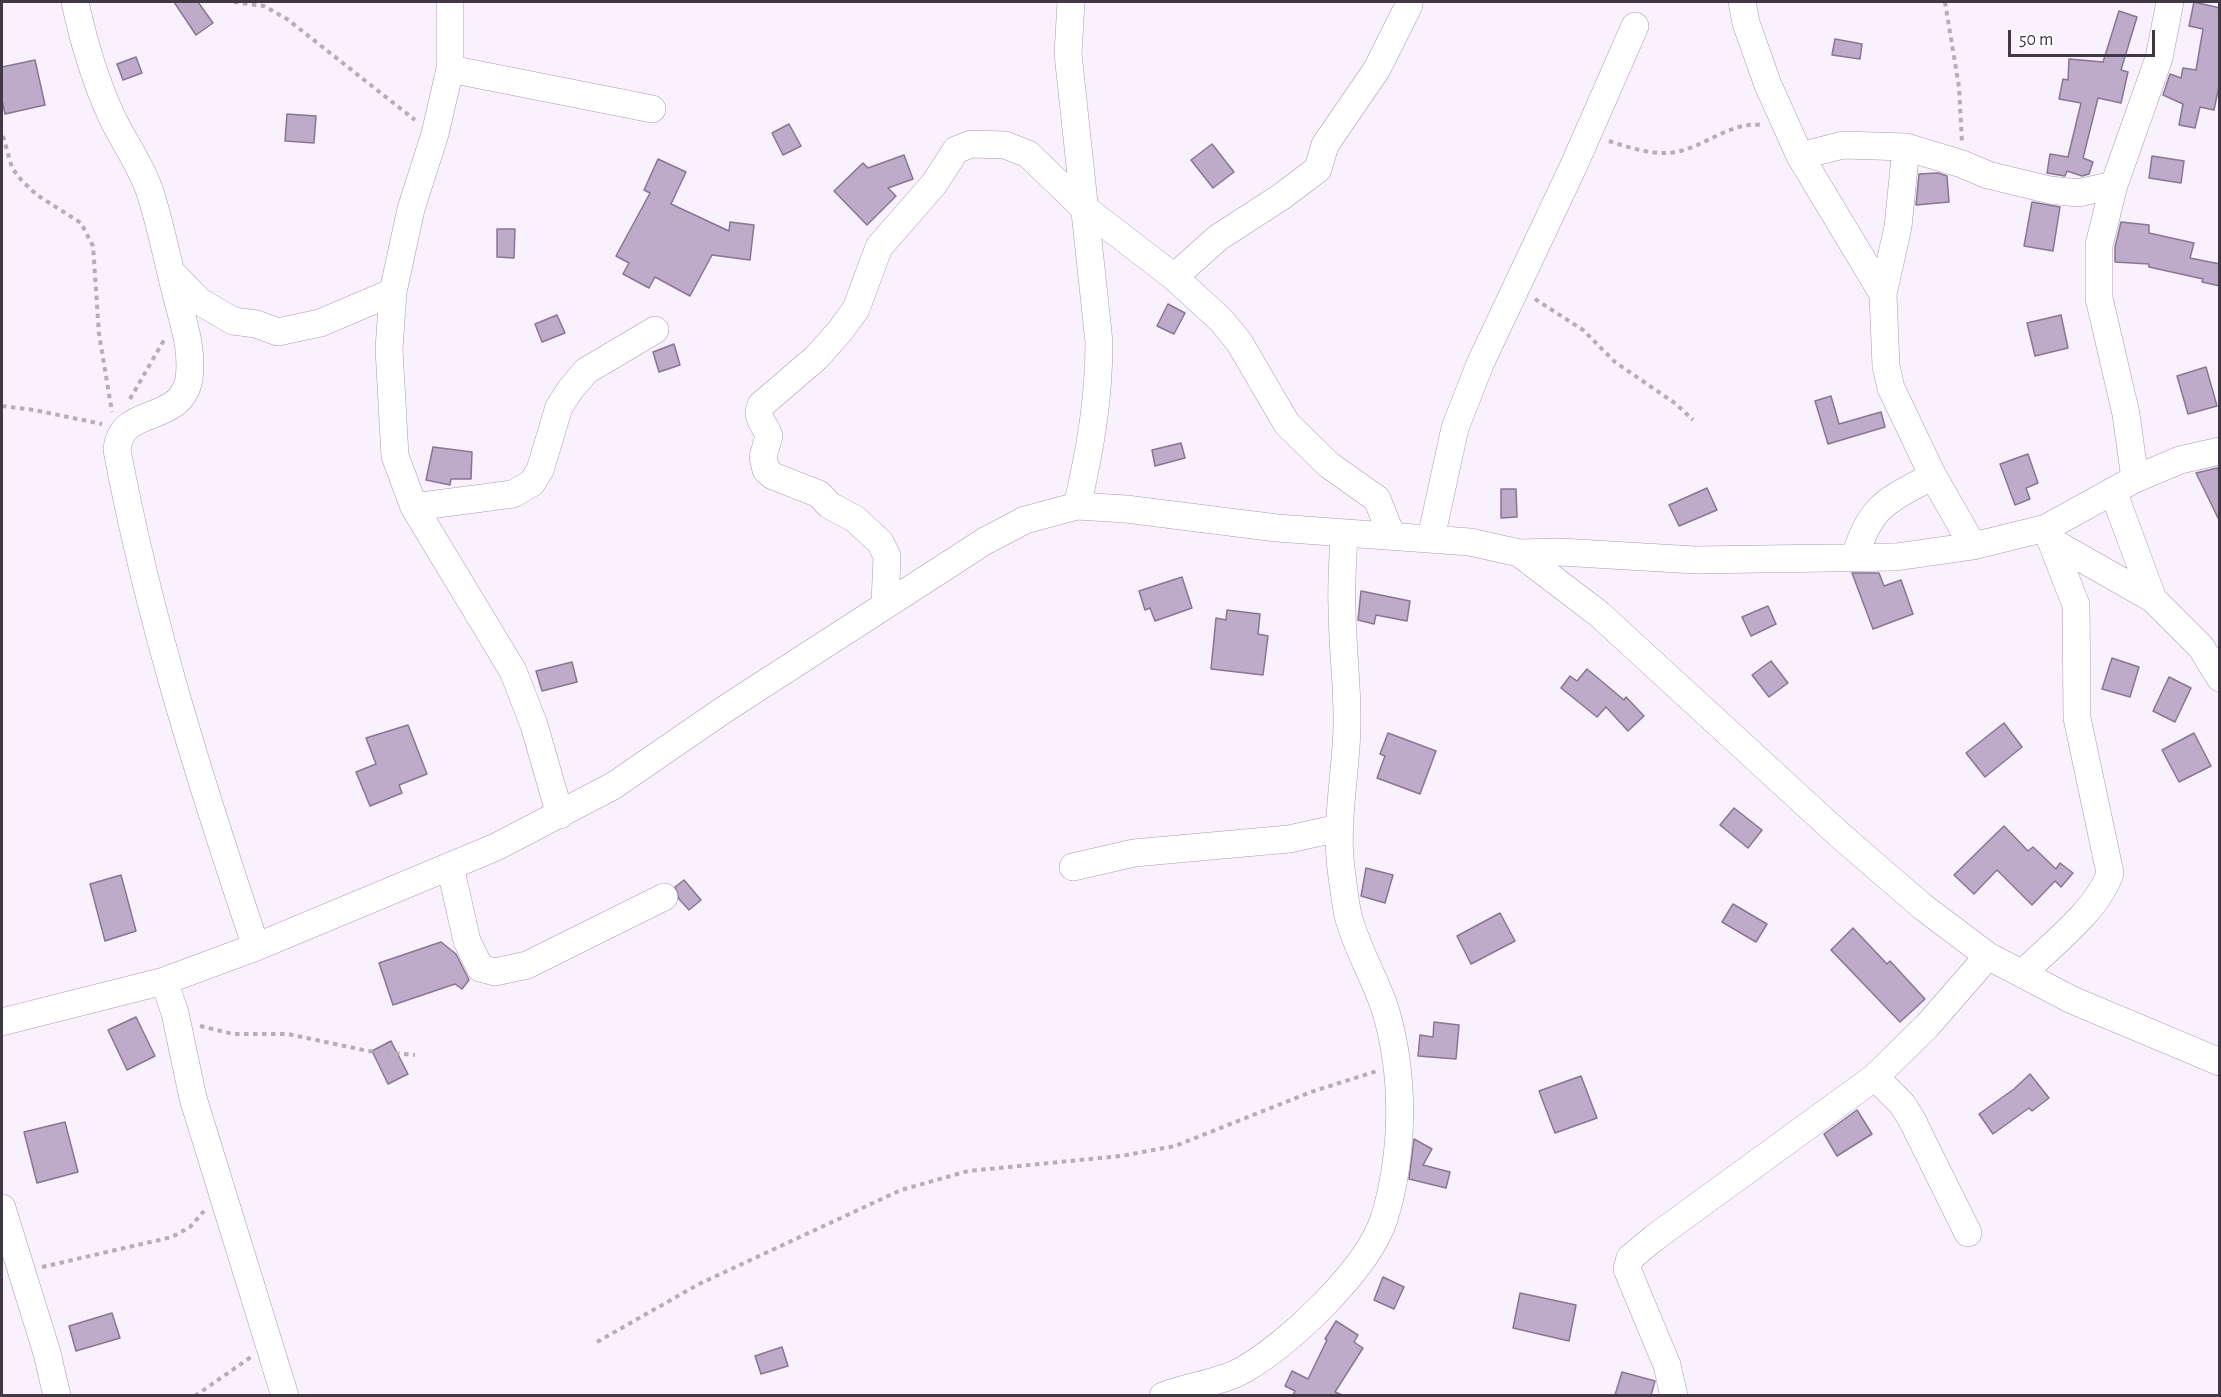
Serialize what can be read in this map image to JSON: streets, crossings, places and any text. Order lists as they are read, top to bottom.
{
  "scale_bar": "50 m"
}
